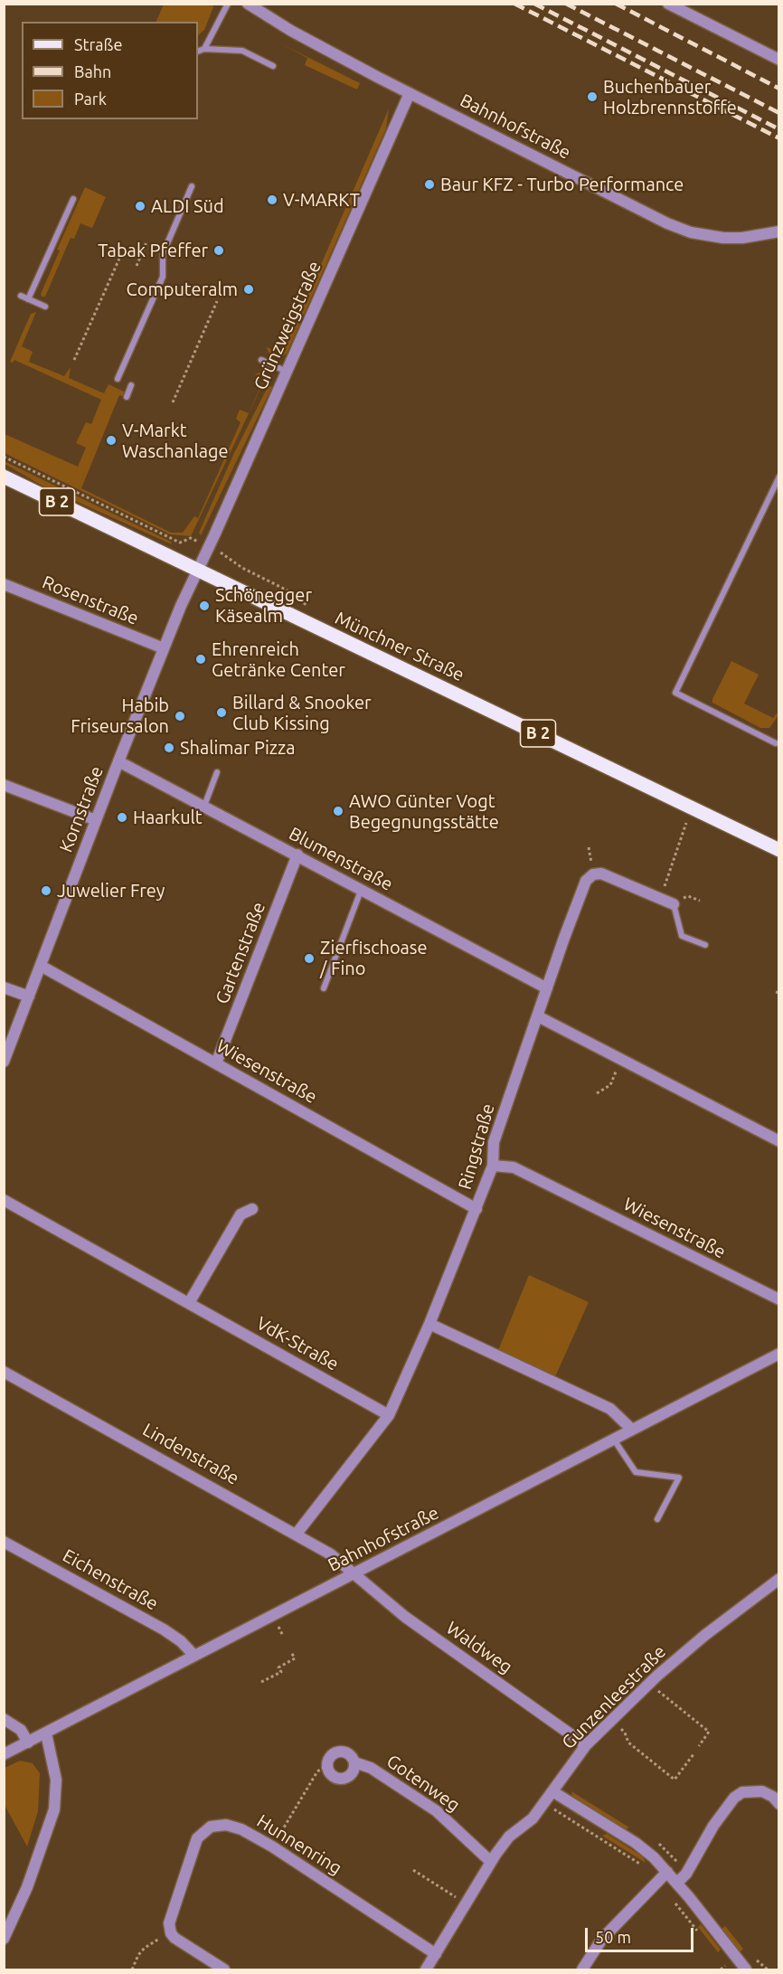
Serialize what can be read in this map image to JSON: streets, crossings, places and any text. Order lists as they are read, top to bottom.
{
  "streets": {
    "main road": ["B 2", "Münchner Straße"],
    "street": [
      "Bahnhofstraße",
      "Grünzweigstraße",
      "Rosenstraße",
      "Kornstraße",
      "Blumenstraße",
      "Gartenstraße",
      "Wiesenstraße",
      "Ringstraße",
      "VdK-Straße",
      "Lindenstraße",
      "Eichenstraße",
      "Waldweg",
      "Gunzenleestraße",
      "Gotenweg",
      "Hunnenring"
    ]
  },
  "crossings": [
    ["Bahnhofstraße", "Grünzweigstraße"],
    ["Bahnhofstraße", "Lindenstraße"],
    ["Bahnhofstraße", "Eichenstraße"],
    ["Bahnhofstraße", "Waldweg"],
    ["Grünzweigstraße", "Münchner Straße"],
    ["Grünzweigstraße", "Kornstraße"],
    ["Rosenstraße", "Kornstraße"],
    ["Münchner Straße", "Kornstraße"],
    ["Kornstraße", "Blumenstraße"],
    ["Kornstraße", "Wiesenstraße"],
    ["Blumenstraße", "Gartenstraße"],
    ["Blumenstraße", "Ringstraße"],
    ["Gartenstraße", "Wiesenstraße"],
    ["Wiesenstraße", "Ringstraße"],
    ["Lindenstraße", "Waldweg"],
    ["Waldweg", "Gunzenleestraße"],
    ["Gunzenleestraße", "Gotenweg"],
    ["Gunzenleestraße", "Hunnenring"]
  ],
  "places": [
    "Buchenbauer Holzbrennstoffe",
    "Baur KFZ - Turbo Performance",
    "V-MARKT",
    "ALDI Süd",
    "Tabak Pfeffer",
    "Computeralm",
    "V-Markt Waschanlage",
    "Schönegger Käsealm",
    "Ehrenreich Getränke Center",
    "Billard & Snooker Club Kissing",
    "Habib Friseursalon",
    "Shalimar Pizza",
    "AWO Günter Vogt Begegnungsstätte",
    "Haarkult",
    "Juwelier Frey",
    "Zierfischoase / Fino"
  ],
  "legend": ["Straße", "Bahn", "Park"],
  "scale_bar": "50 m"
}
